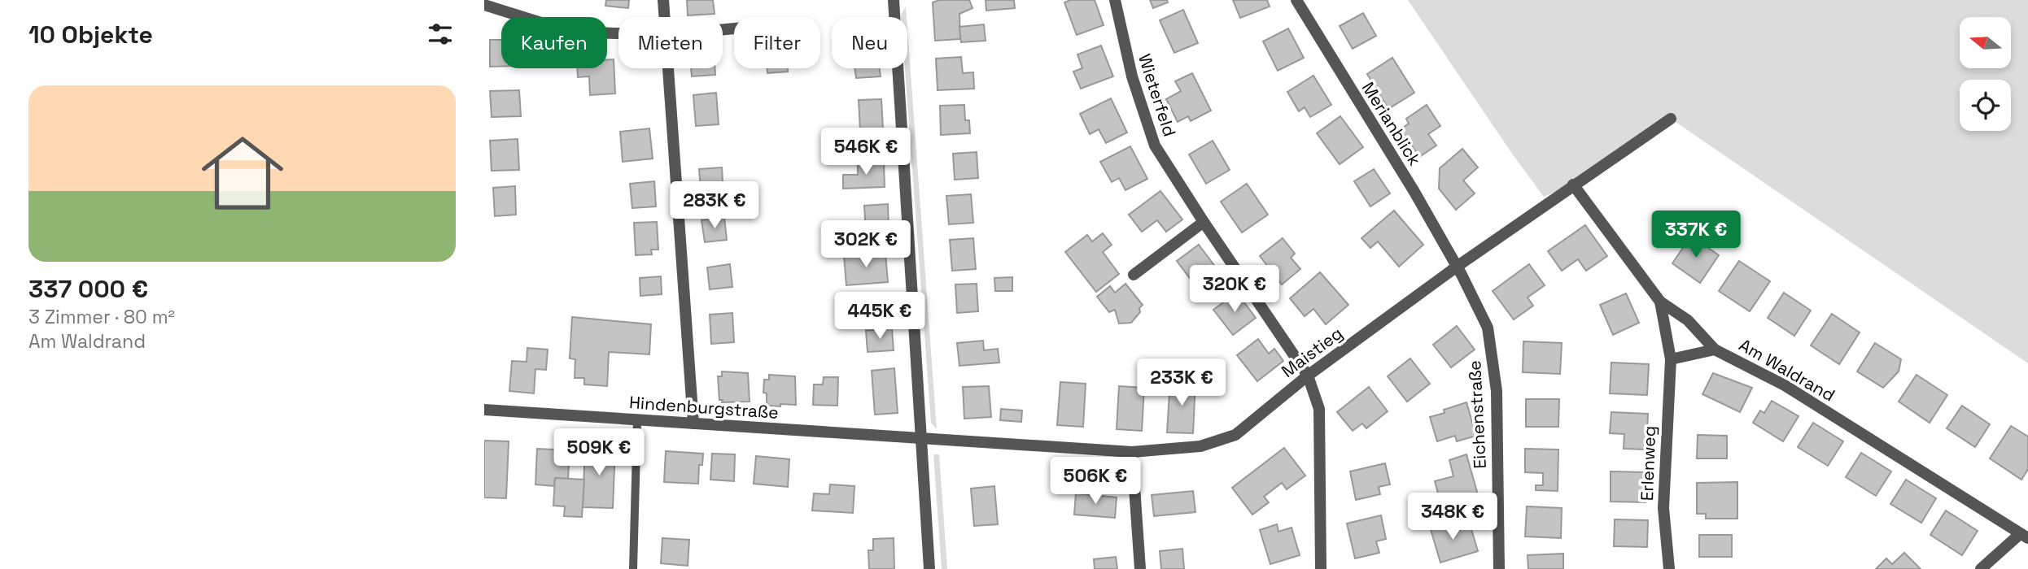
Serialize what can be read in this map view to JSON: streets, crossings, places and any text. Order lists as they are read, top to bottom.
{
  "streets": {
    "street": [
      "Wieterfeld",
      "Merianblick",
      "Maistieg",
      "Am Waldrand",
      "Hindenburgstraße",
      "Eichenstraße",
      "Erlenweg"
    ]
  },
  "crossings": [
    ["Wieterfeld", "Maistieg"],
    ["Merianblick", "Maistieg"],
    ["Merianblick", "Eichenstraße"],
    ["Maistieg", "Am Waldrand"],
    ["Maistieg", "Hindenburgstraße"],
    ["Maistieg", "Eichenstraße"],
    ["Am Waldrand", "Erlenweg"]
  ],
  "north": "left",
  "page": {
    "heading": "10 Objekte",
    "chip": [
      "Kaufen",
      "Mieten",
      "Filter",
      "Neu"
    ],
    "list": [
      {
        "name": "337 000 €",
        "note": "3 Zimmer · 80 m² · Am Waldrand"
      }
    ],
    "price": [
      "546K €",
      "283K €",
      "337K €",
      "302K €",
      "320K €",
      "445K €",
      "233K €",
      "509K €",
      "506K €",
      "348K €"
    ]
  }
}
